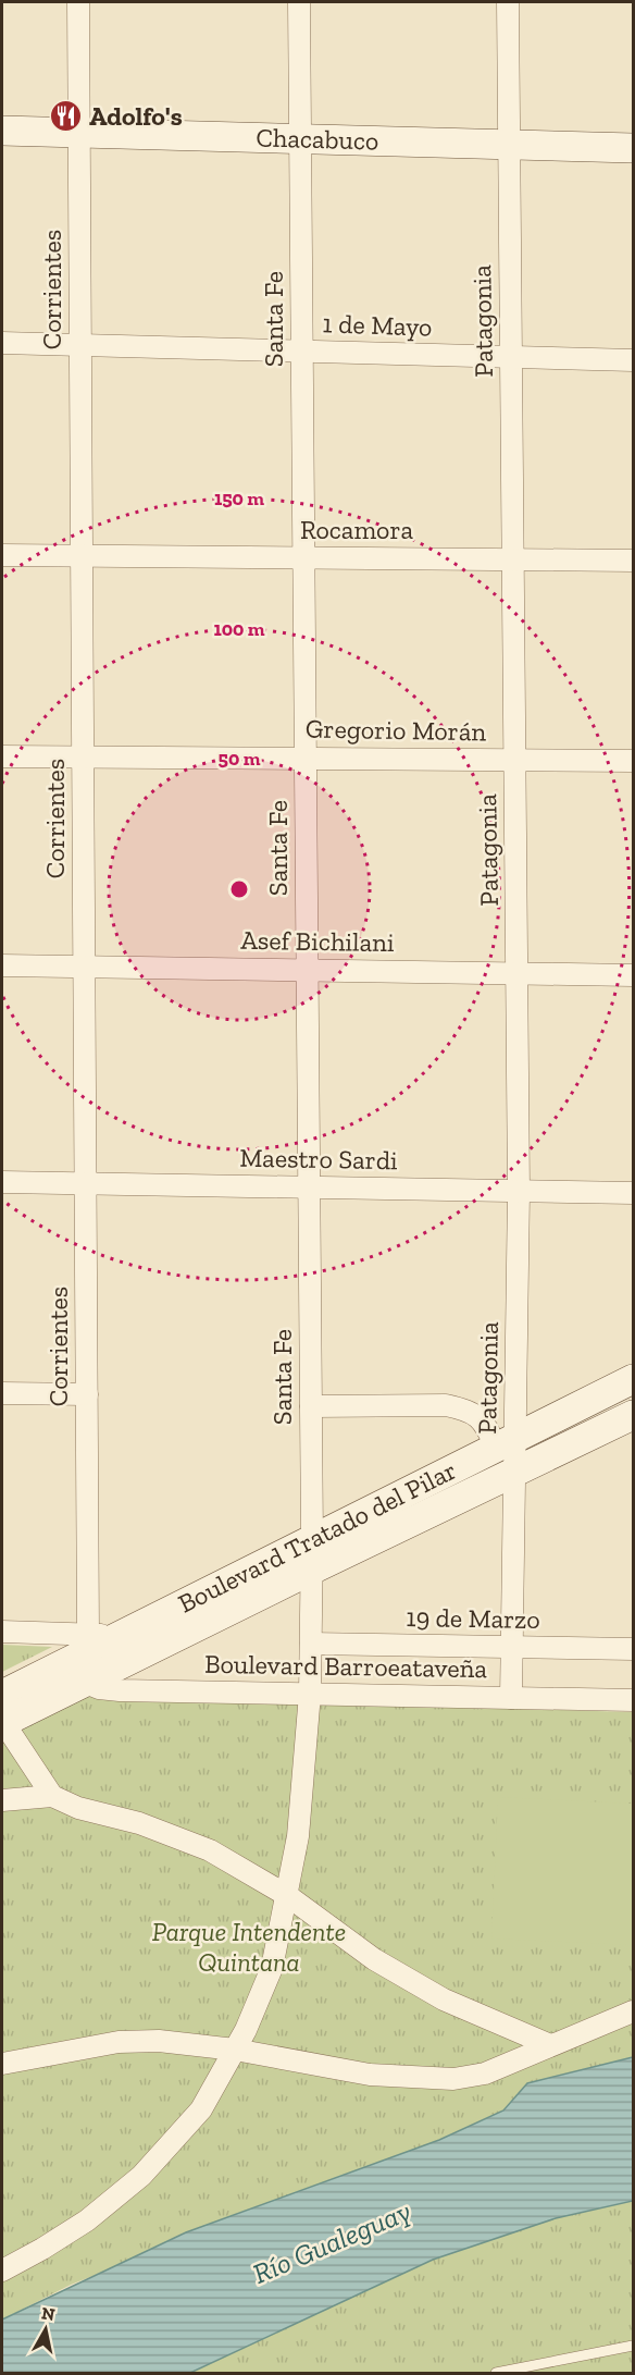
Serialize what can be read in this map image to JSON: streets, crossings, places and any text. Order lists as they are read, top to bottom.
{
  "streets": {
    "main road": ["Chacabuco", "Boulevard Tratado del Pilar"],
    "street": [
      "Corrientes",
      "Santa Fe",
      "Patagonia",
      "1 de Mayo",
      "Rocamora",
      "Gregorio Morán",
      "Asef Bichilani",
      "Maestro Sardi",
      "19 de Marzo",
      "Boulevard Barroeataveña"
    ]
  },
  "crossings": [
    ["Chacabuco", "Corrientes"],
    ["Chacabuco", "Santa Fe"],
    ["Chacabuco", "Patagonia"],
    ["Corrientes", "1 de Mayo"],
    ["Corrientes", "Rocamora"],
    ["Corrientes", "Gregorio Morán"],
    ["Corrientes", "Asef Bichilani"],
    ["Corrientes", "Maestro Sardi"],
    ["Santa Fe", "1 de Mayo"],
    ["Santa Fe", "Rocamora"],
    ["Santa Fe", "Gregorio Morán"],
    ["Santa Fe", "Asef Bichilani"],
    ["Santa Fe", "Maestro Sardi"],
    ["Santa Fe", "Boulevard Tratado del Pilar"],
    ["Santa Fe", "19 de Marzo"],
    ["Santa Fe", "Boulevard Barroeataveña"],
    ["Patagonia", "1 de Mayo"],
    ["Patagonia", "Rocamora"],
    ["Patagonia", "Gregorio Morán"],
    ["Patagonia", "Asef Bichilani"],
    ["Patagonia", "Maestro Sardi"],
    ["Patagonia", "Boulevard Tratado del Pilar"],
    ["Patagonia", "19 de Marzo"],
    ["Patagonia", "Boulevard Barroeataveña"],
    ["Boulevard Tratado del Pilar", "Boulevard Barroeataveña"]
  ],
  "water": ["Río Gualeguay"],
  "parks": ["Parque Intendente Quintana"],
  "places": {
    "restaurant": ["Adolfo's"]
  },
  "north": "top",
  "rings": ["150 m", "100 m", "50 m"]
}
